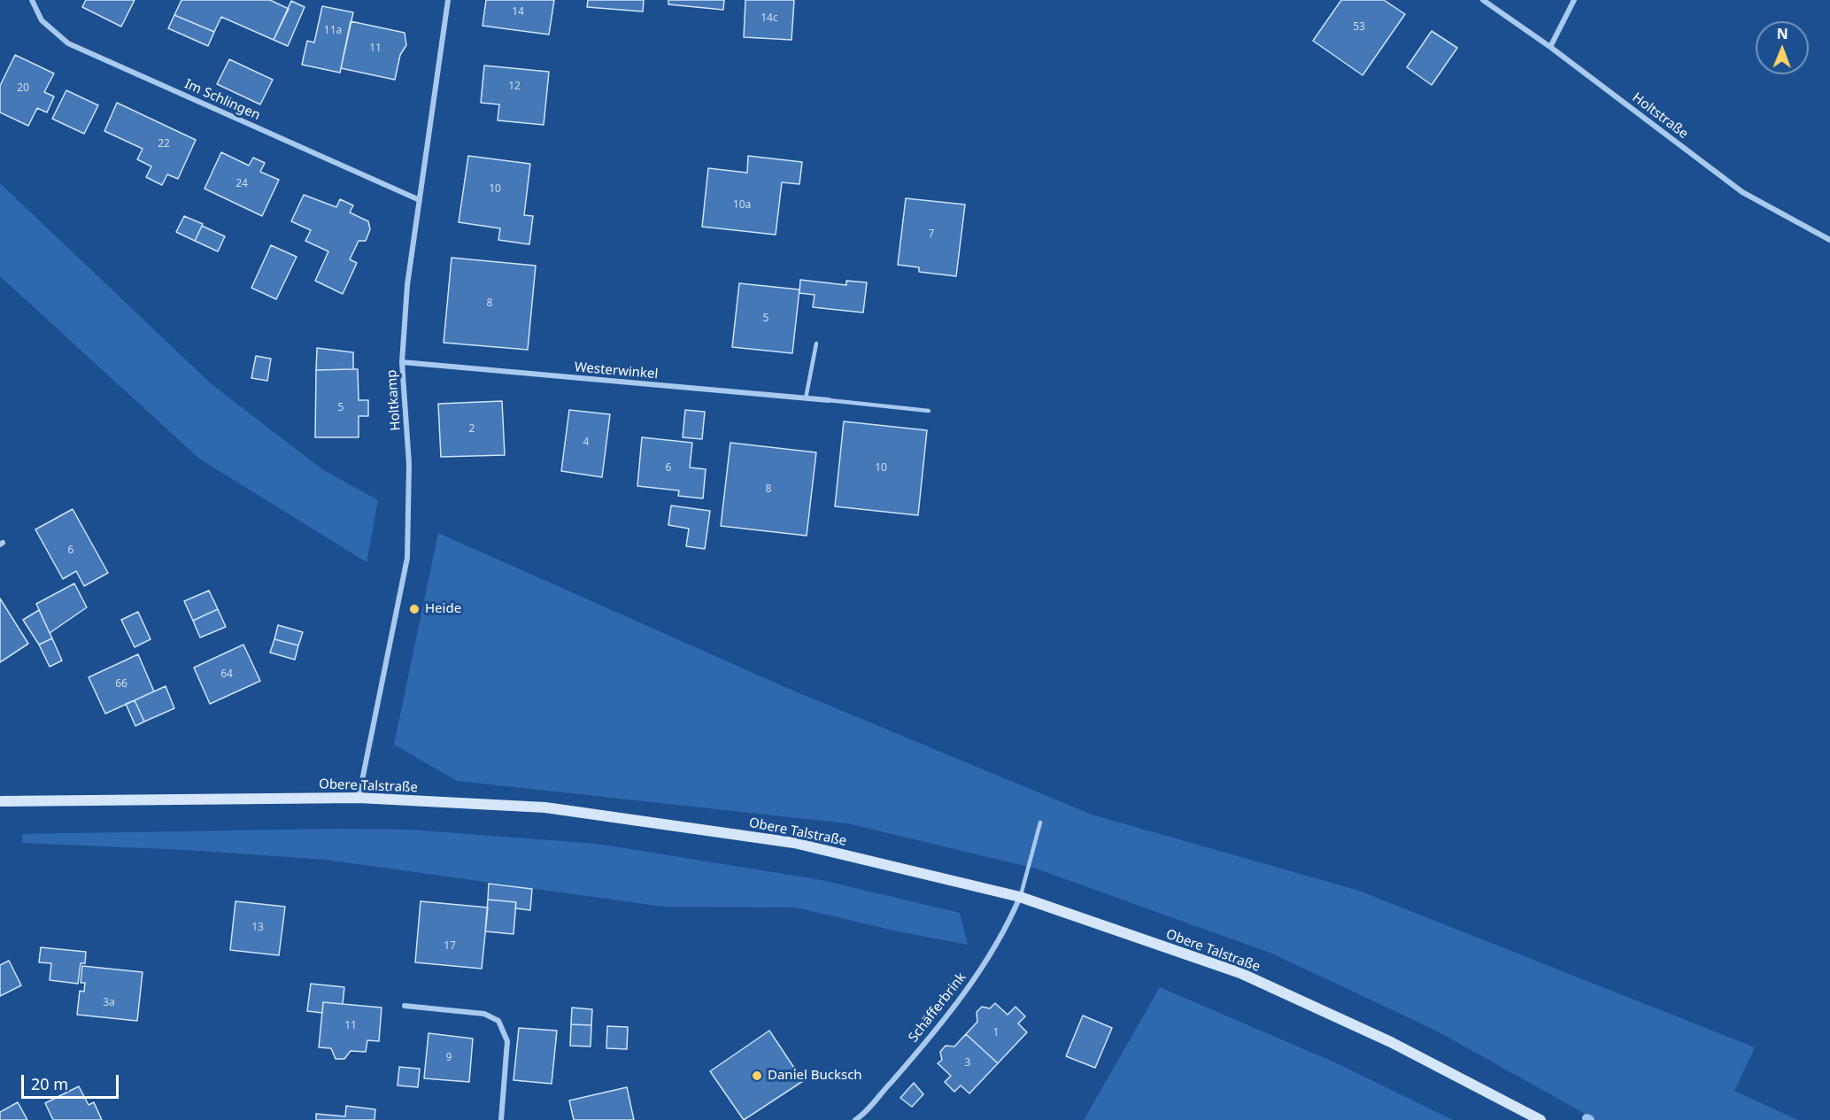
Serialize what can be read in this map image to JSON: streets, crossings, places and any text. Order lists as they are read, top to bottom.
{
  "streets": {
    "street": [
      "Im Schlingen",
      "Holtstraße",
      "Westerwinkel",
      "Holtkamp",
      "Obere Talstraße",
      "Schäfferbrink"
    ]
  },
  "crossings": [
    ["Im Schlingen", "Holtkamp"],
    ["Westerwinkel", "Holtkamp"],
    ["Holtkamp", "Obere Talstraße"],
    ["Obere Talstraße", "Schäfferbrink"]
  ],
  "places": ["Heide", "Daniel Bucksch"],
  "house_numbers": [
    "14",
    "14c",
    "53",
    "11a",
    "11",
    "12",
    "20",
    "22",
    "24",
    "10",
    "10a",
    "7",
    "8",
    "5",
    "5",
    "2",
    "4",
    "6",
    "10",
    "8",
    "6",
    "64",
    "66",
    "13",
    "17",
    "3a",
    "11",
    "1",
    "9",
    "3"
  ],
  "scale_bar": "20 m",
  "north": "top"
}
